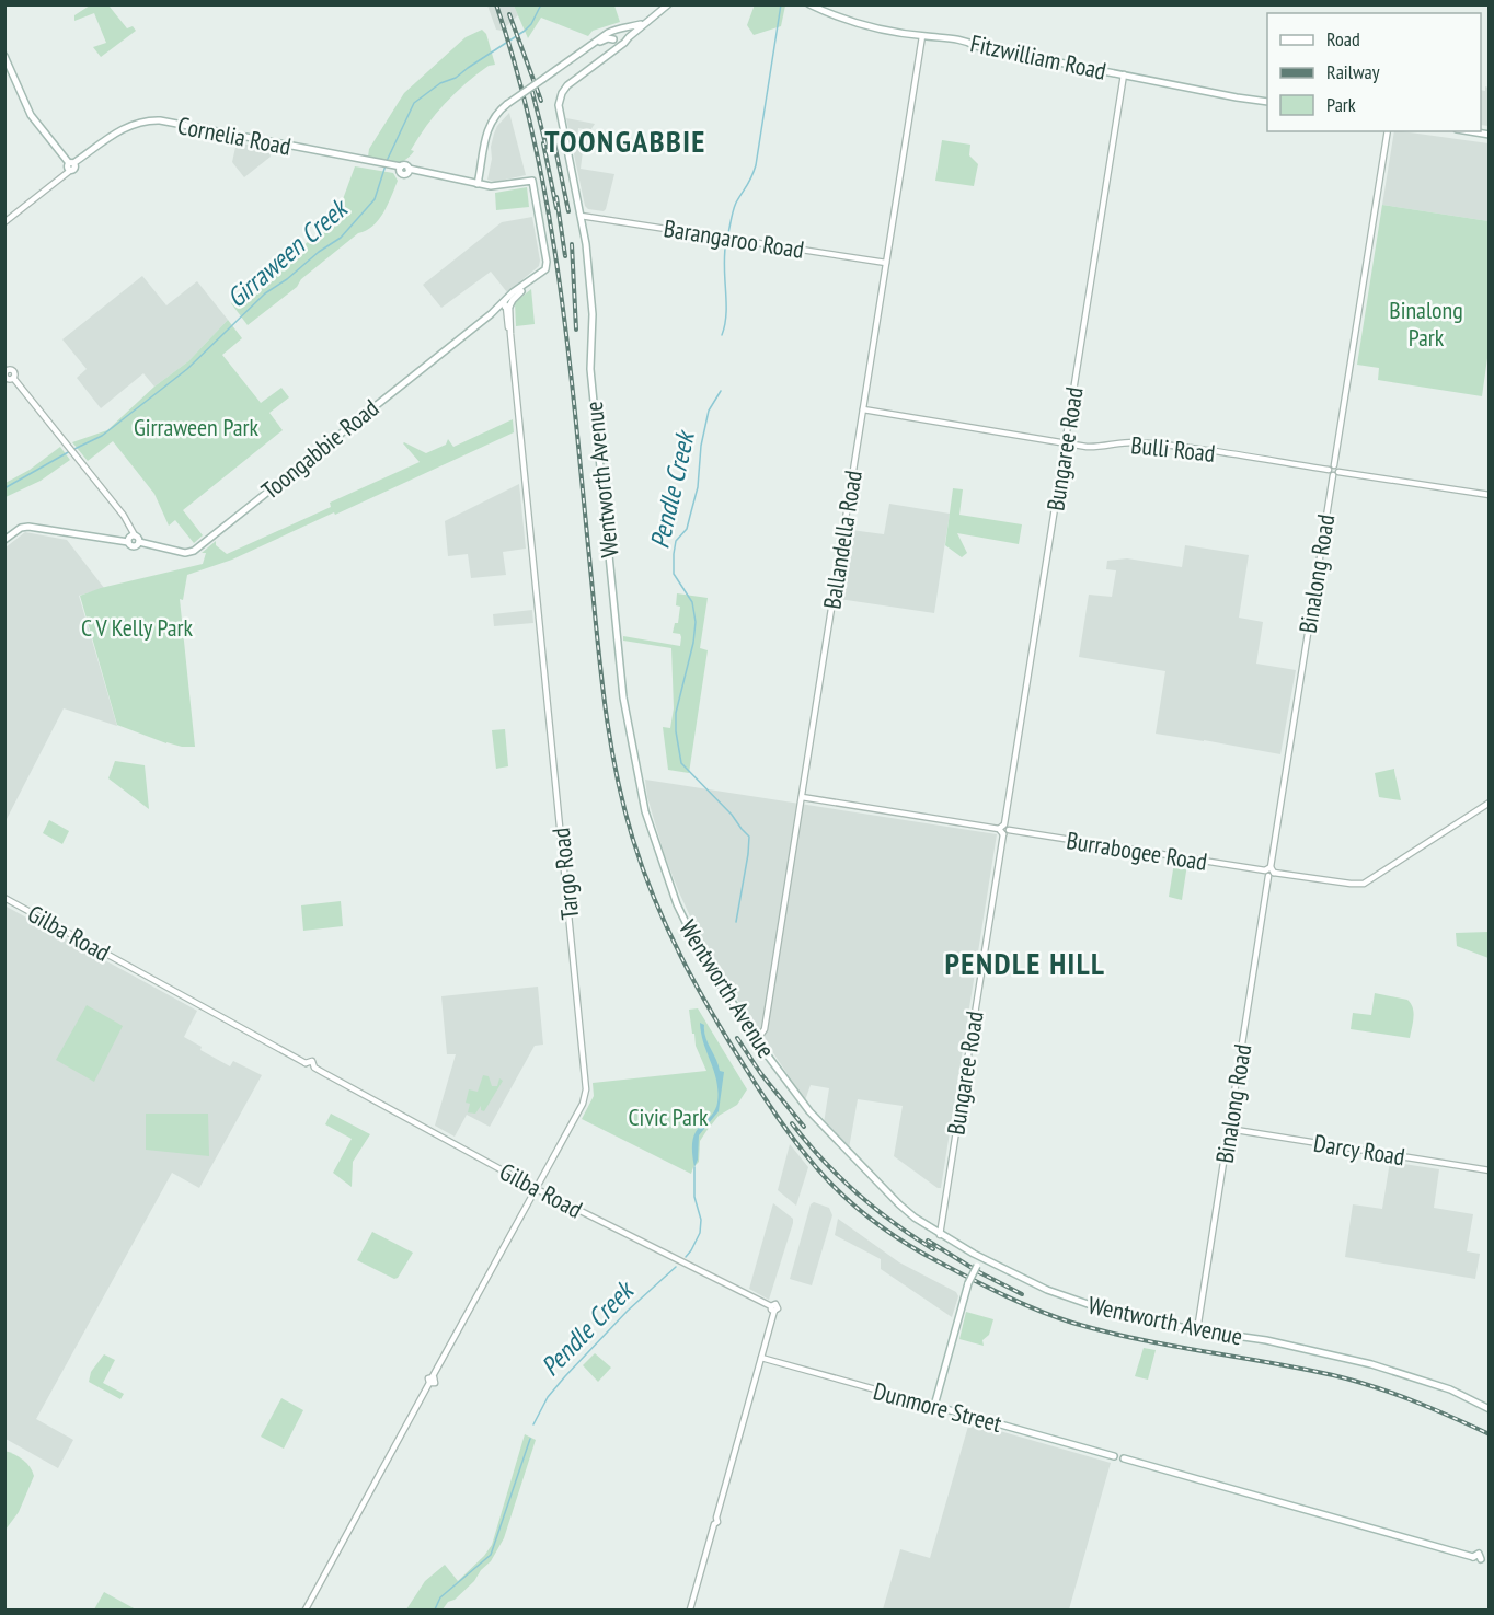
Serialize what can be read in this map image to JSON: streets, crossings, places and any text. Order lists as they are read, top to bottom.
{
  "streets": {
    "main road": [
      "Fitzwilliam Road",
      "Cornelia Road",
      "Toongabbie Road",
      "Wentworth Avenue",
      "Dunmore Street"
    ],
    "street": [
      "Barangaroo Road",
      "Bungaree Road",
      "Bulli Road",
      "Ballandella Road",
      "Binalong Road",
      "Burrabogee Road",
      "Targo Road",
      "Gilba Road",
      "Darcy Road"
    ]
  },
  "crossings": [
    ["Fitzwilliam Road", "Bungaree Road"],
    ["Fitzwilliam Road", "Ballandella Road"],
    ["Cornelia Road", "Toongabbie Road"],
    ["Barangaroo Road", "Wentworth Avenue"],
    ["Barangaroo Road", "Ballandella Road"],
    ["Toongabbie Road", "Targo Road"],
    ["Bungaree Road", "Bulli Road"],
    ["Bungaree Road", "Wentworth Avenue"],
    ["Bungaree Road", "Burrabogee Road"],
    ["Bulli Road", "Ballandella Road"],
    ["Wentworth Avenue", "Ballandella Road"],
    ["Wentworth Avenue", "Binalong Road"],
    ["Ballandella Road", "Burrabogee Road"],
    ["Binalong Road", "Burrabogee Road"],
    ["Binalong Road", "Darcy Road"],
    ["Targo Road", "Gilba Road"],
    ["Gilba Road", "Dunmore Street"]
  ],
  "districts": ["TOONGABBIE", "PENDLE HILL"],
  "water": ["Girraween Creek", "Pendle Creek"],
  "parks": [
    "Binalong Park",
    "Girraween Park",
    "C V Kelly Park",
    "Civic Park"
  ],
  "legend": ["Road", "Railway", "Park"]
}
